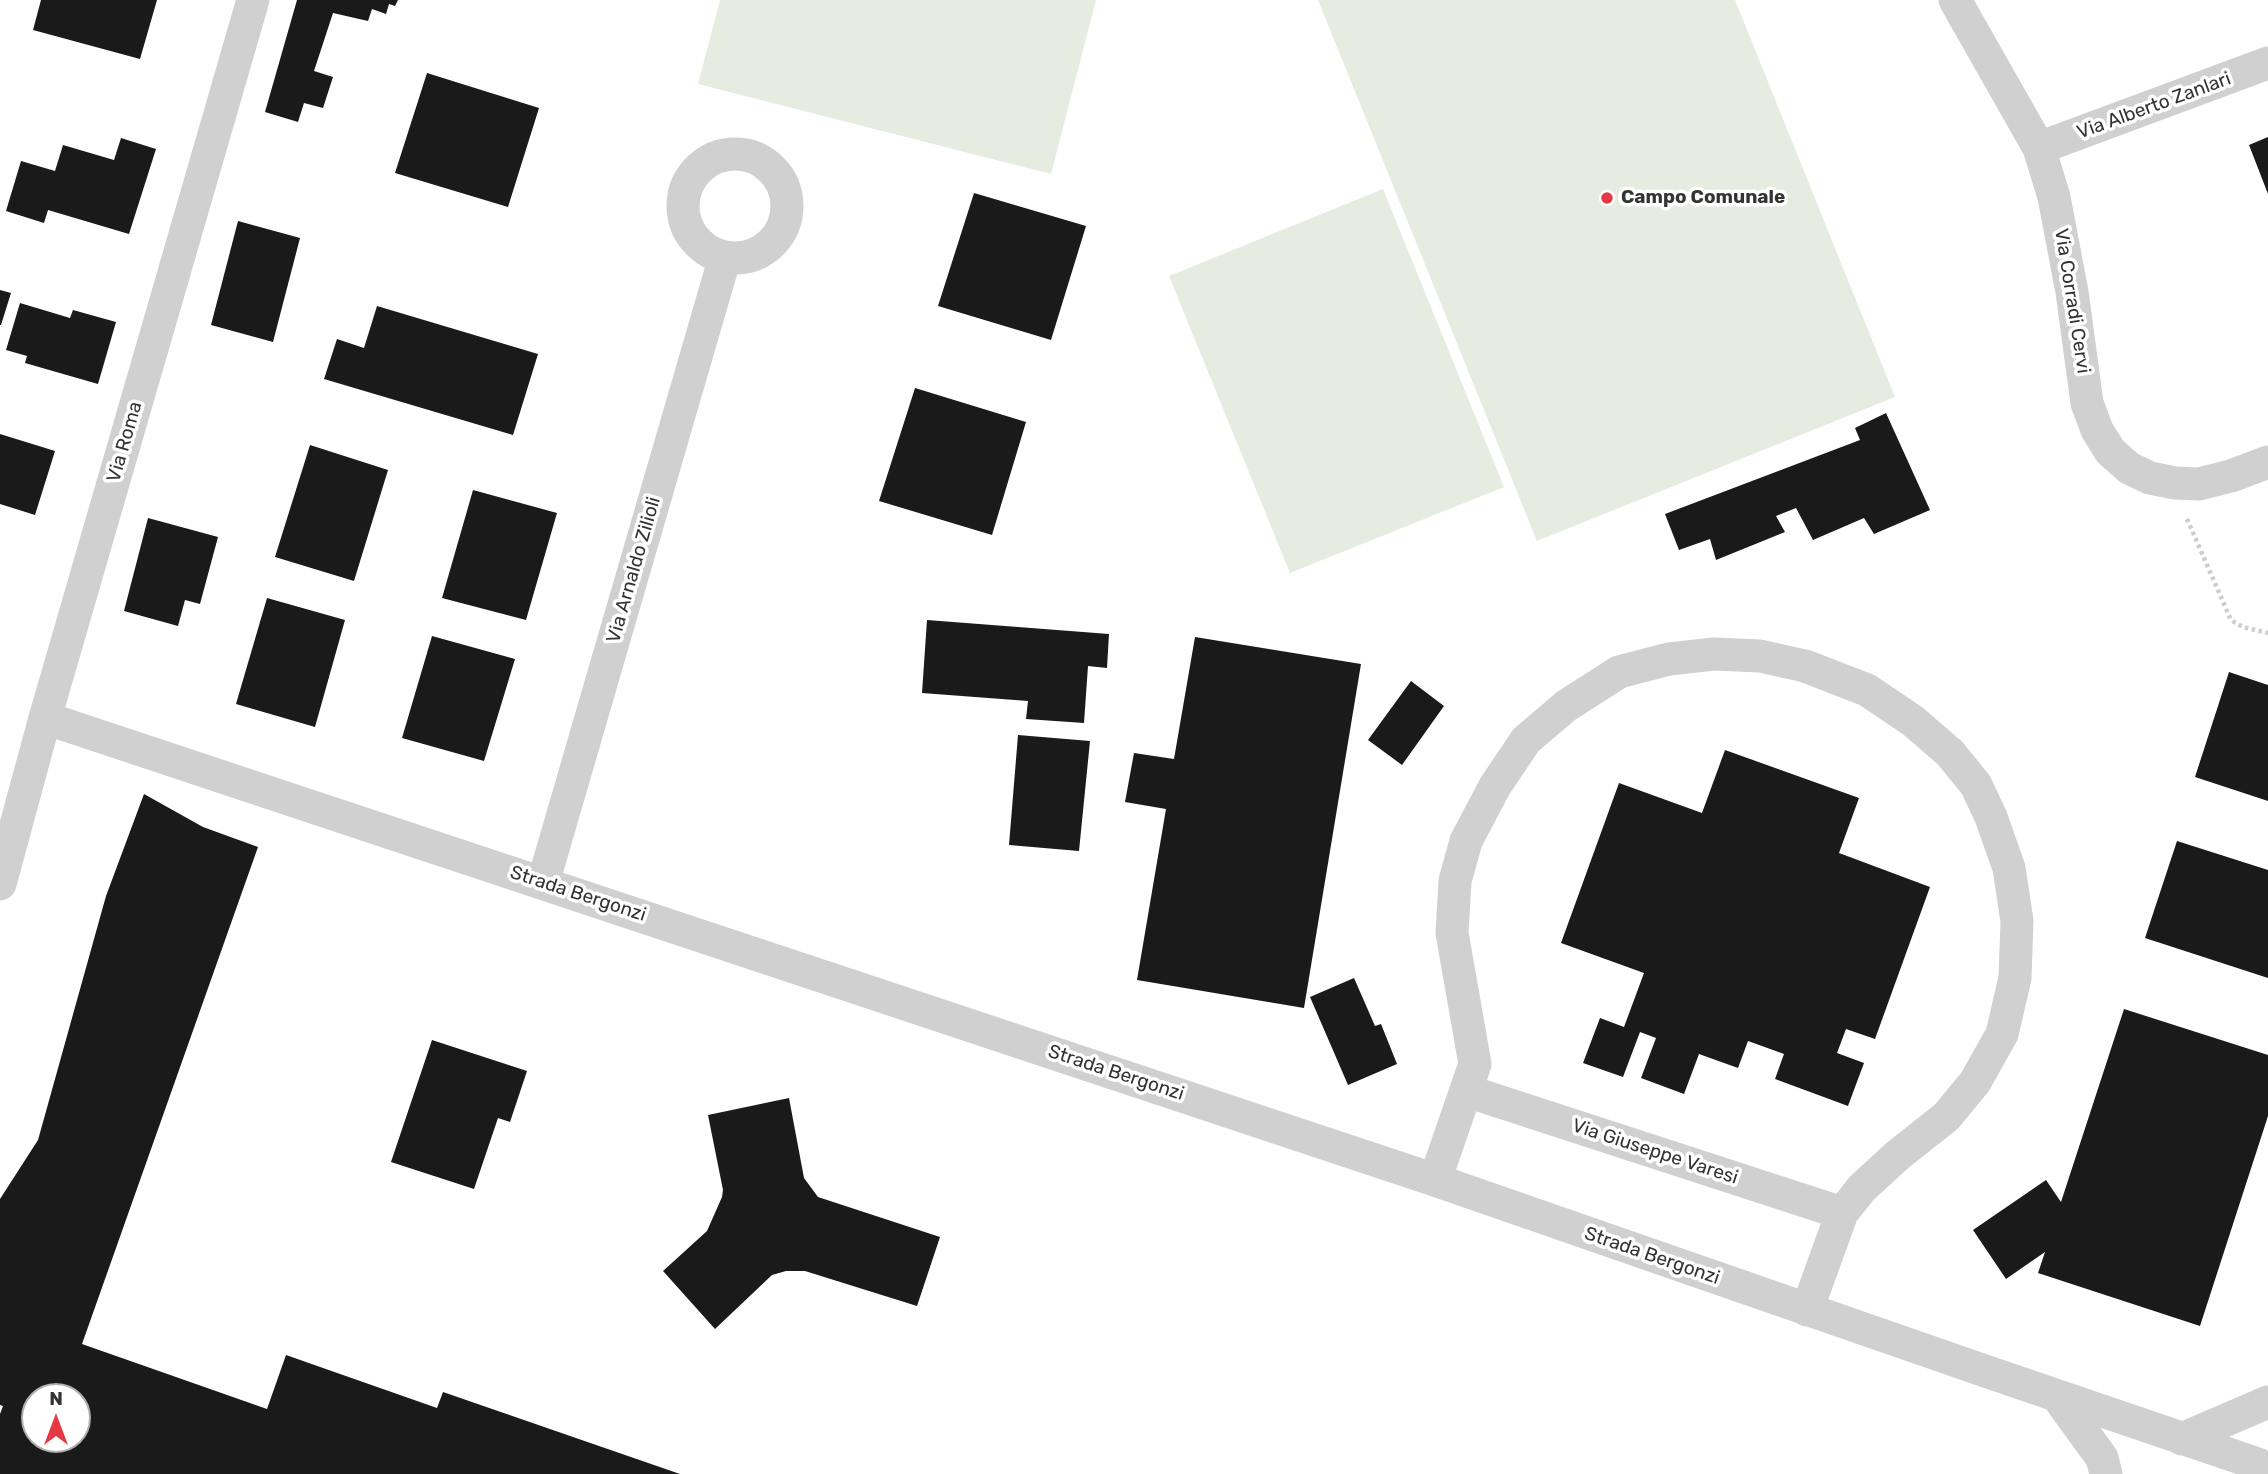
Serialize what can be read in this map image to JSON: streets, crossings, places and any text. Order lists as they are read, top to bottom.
{
  "streets": {
    "street": [
      "Via Alberto Zanlari",
      "Via Corradi Cervi",
      "Via Roma",
      "Via Arnaldo Zilioli",
      "Strada Bergonzi",
      "Via Giuseppe Varesi"
    ]
  },
  "crossings": [
    ["Via Alberto Zanlari", "Via Corradi Cervi"],
    ["Via Roma", "Strada Bergonzi"],
    ["Via Arnaldo Zilioli", "Strada Bergonzi"]
  ],
  "places": ["Campo Comunale"],
  "north": "top"
}
